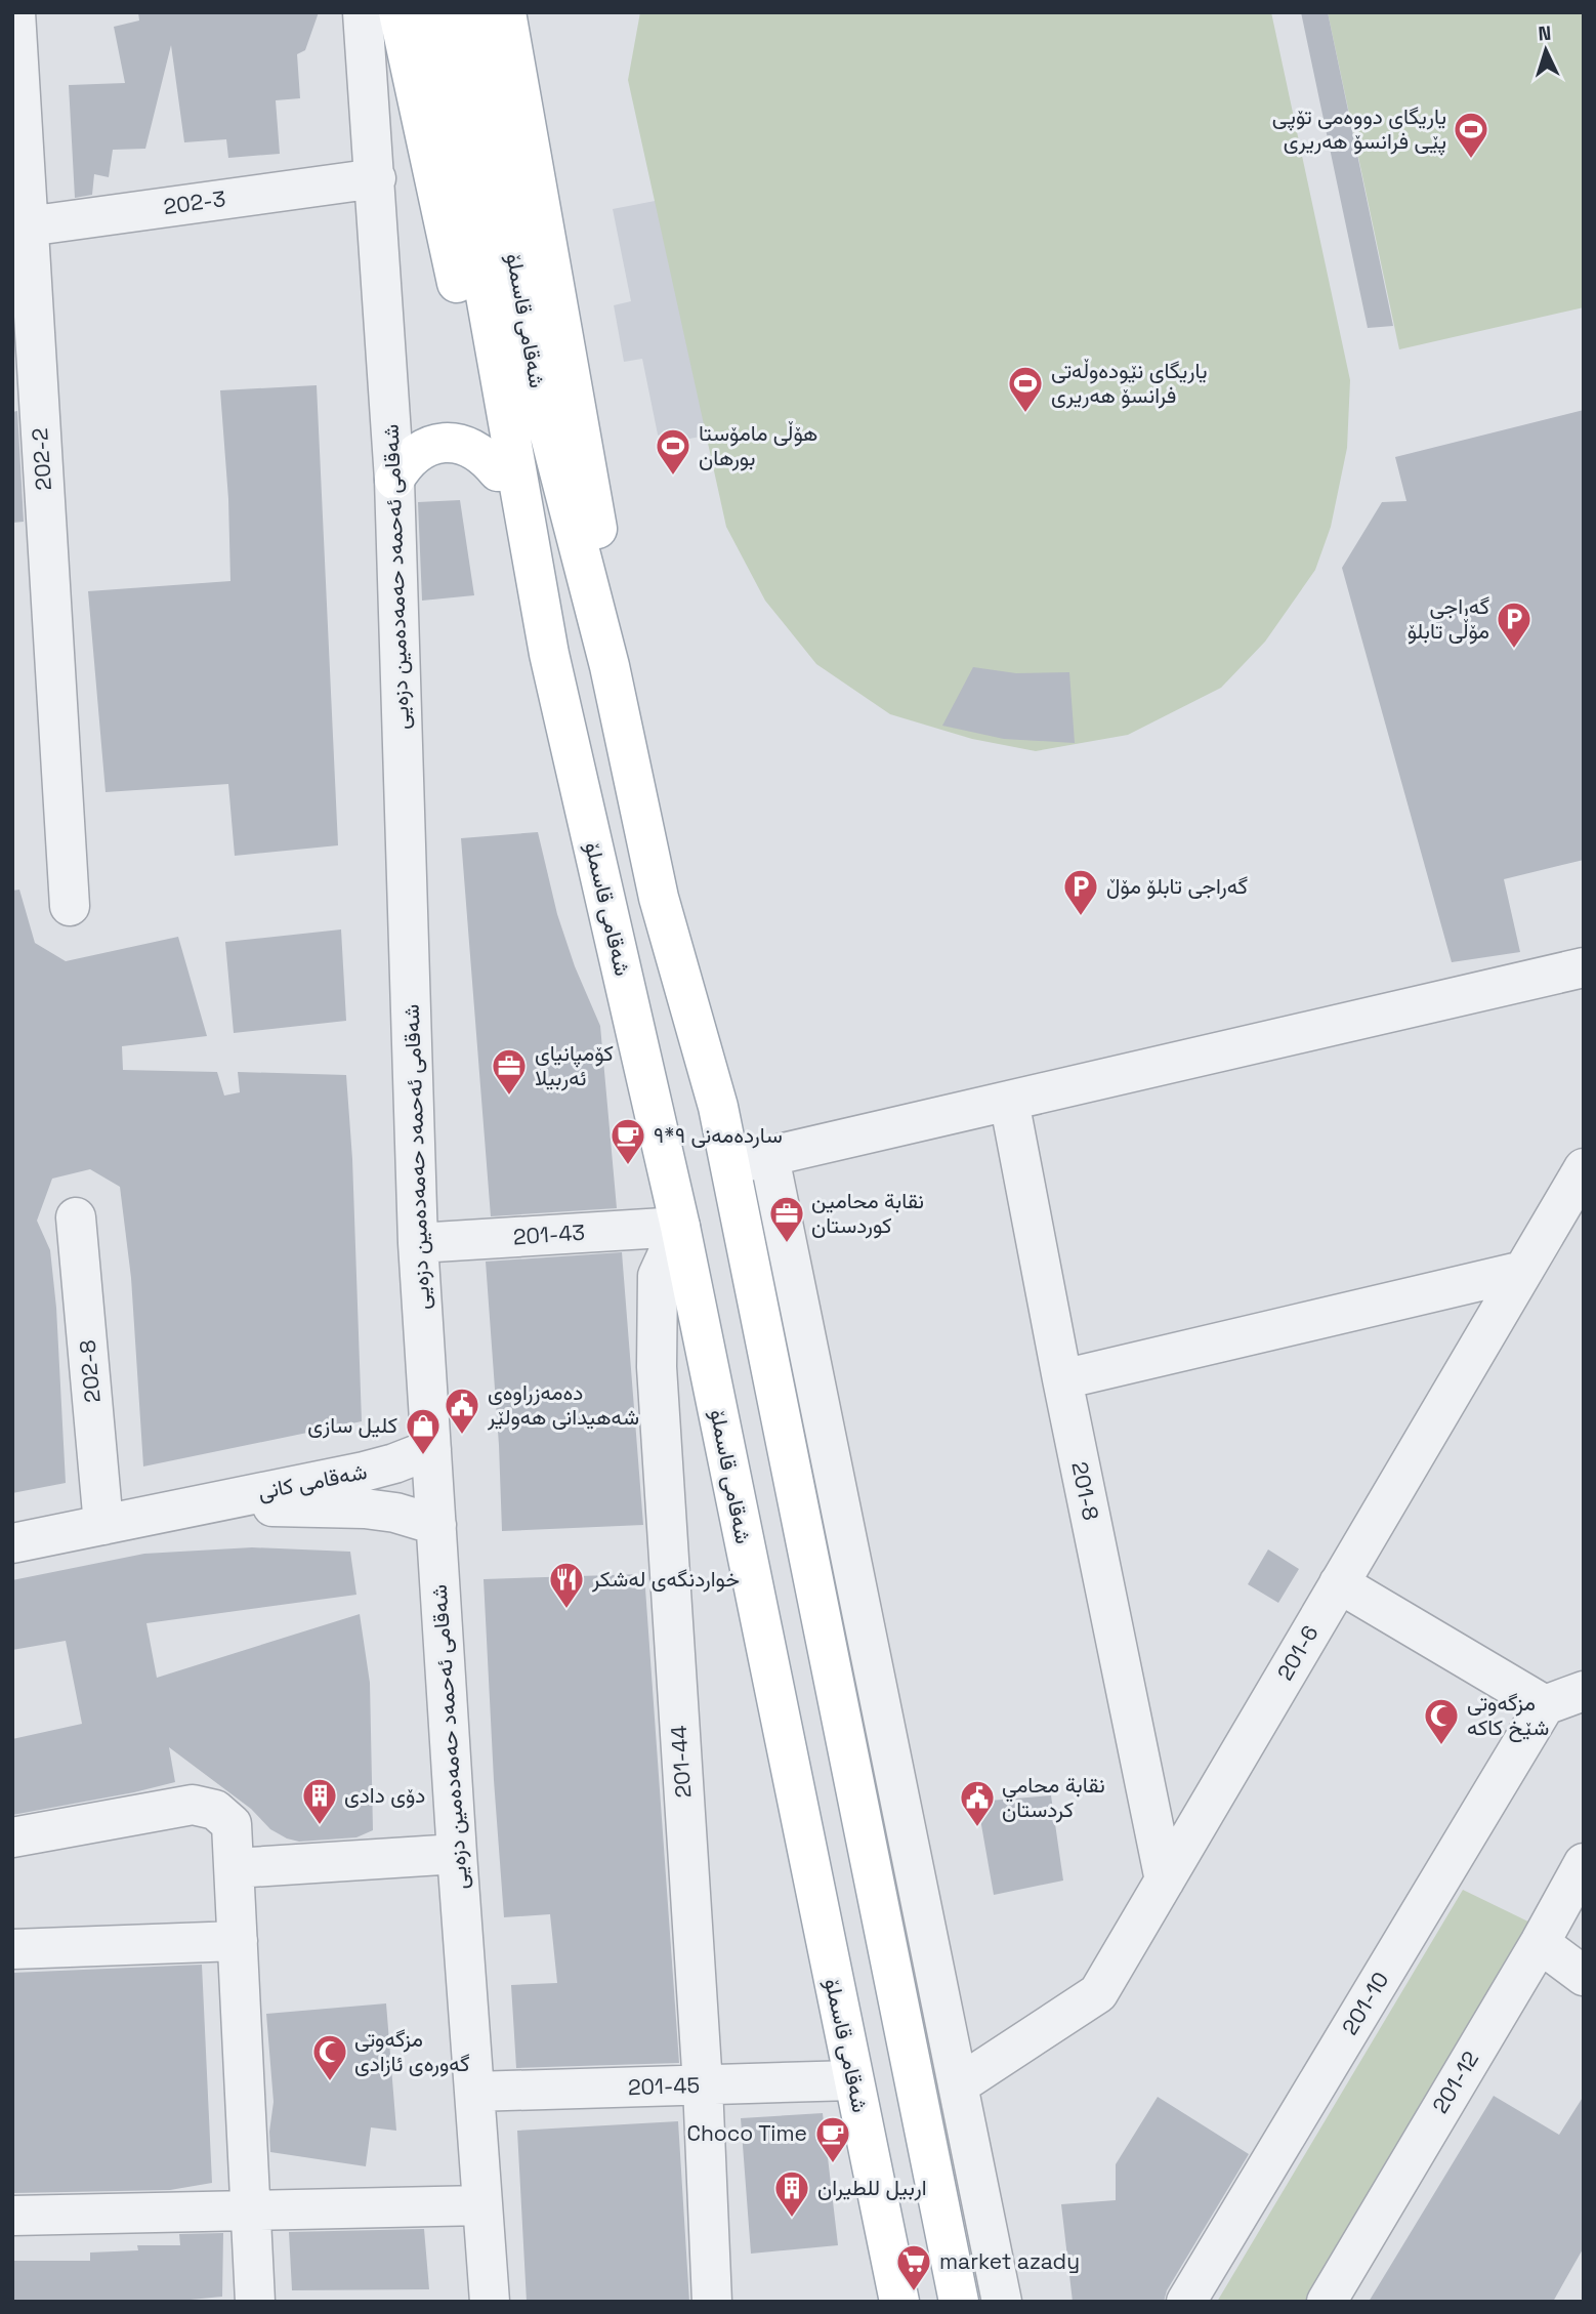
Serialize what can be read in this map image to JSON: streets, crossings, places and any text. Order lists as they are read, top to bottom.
{
  "streets": {
    "main road": ["شەقامی قاسملۆ"],
    "street": [
      "202-3",
      "202-2",
      "شەقامی ئەحمەد حەمەدەمین دزەیی",
      "201-43",
      "202-8",
      "شەقامی کانی",
      "201-8",
      "201-6",
      "201-44",
      "201-10",
      "201-12",
      "201-45"
    ]
  },
  "crossings": [
    ["202-3", "202-2"],
    ["202-3", "شەقامی ئەحمەد حەمەدەمین دزەیی"],
    ["شەقامی قاسملۆ", "201-43"],
    ["شەقامی قاسملۆ", "201-44"],
    ["شەقامی قاسملۆ", "201-45"],
    ["شەقامی ئەحمەد حەمەدەمین دزەیی", "201-43"],
    ["شەقامی ئەحمەد حەمەدەمین دزەیی", "شەقامی کانی"],
    ["شەقامی ئەحمەد حەمەدەمین دزەیی", "201-45"],
    ["201-43", "201-44"],
    ["202-8", "شەقامی کانی"],
    ["201-8", "201-6"],
    ["201-44", "201-45"]
  ],
  "places": {
    "sports": ["یاریگای دووەمی تۆپی پێی فرانسۆ هەریری", "یاریگای نێودەوڵەتی فرانسۆ هەریری", "هۆڵی مامۆستا بورهان"],
    "parking": ["گەراجی مۆڵی تابلۆ", "گەراجی تابلۆ مۆڵ"],
    "office": ["کۆمپانیای ئەربیلا", "نقابة محامين كوردستان"],
    "cafe": ["ساردەمەنی ٩*٩", "Choco Time"],
    "public building": ["دەمەزراوەی شەهیدانی هەولێر", "نقابة محامي كردستان"],
    "shop": ["کلیل سازی"],
    "restaurant": ["خواردنگەی لەشکر"],
    "mosque": ["مزگه‌وتی شێخ كاكه", "مزگەوتی گەورەی ئازادی"],
    "building": ["دۆى دادى", "اربيل للطيران"],
    "supermarket": ["market azady"]
  },
  "north": "top"
}
